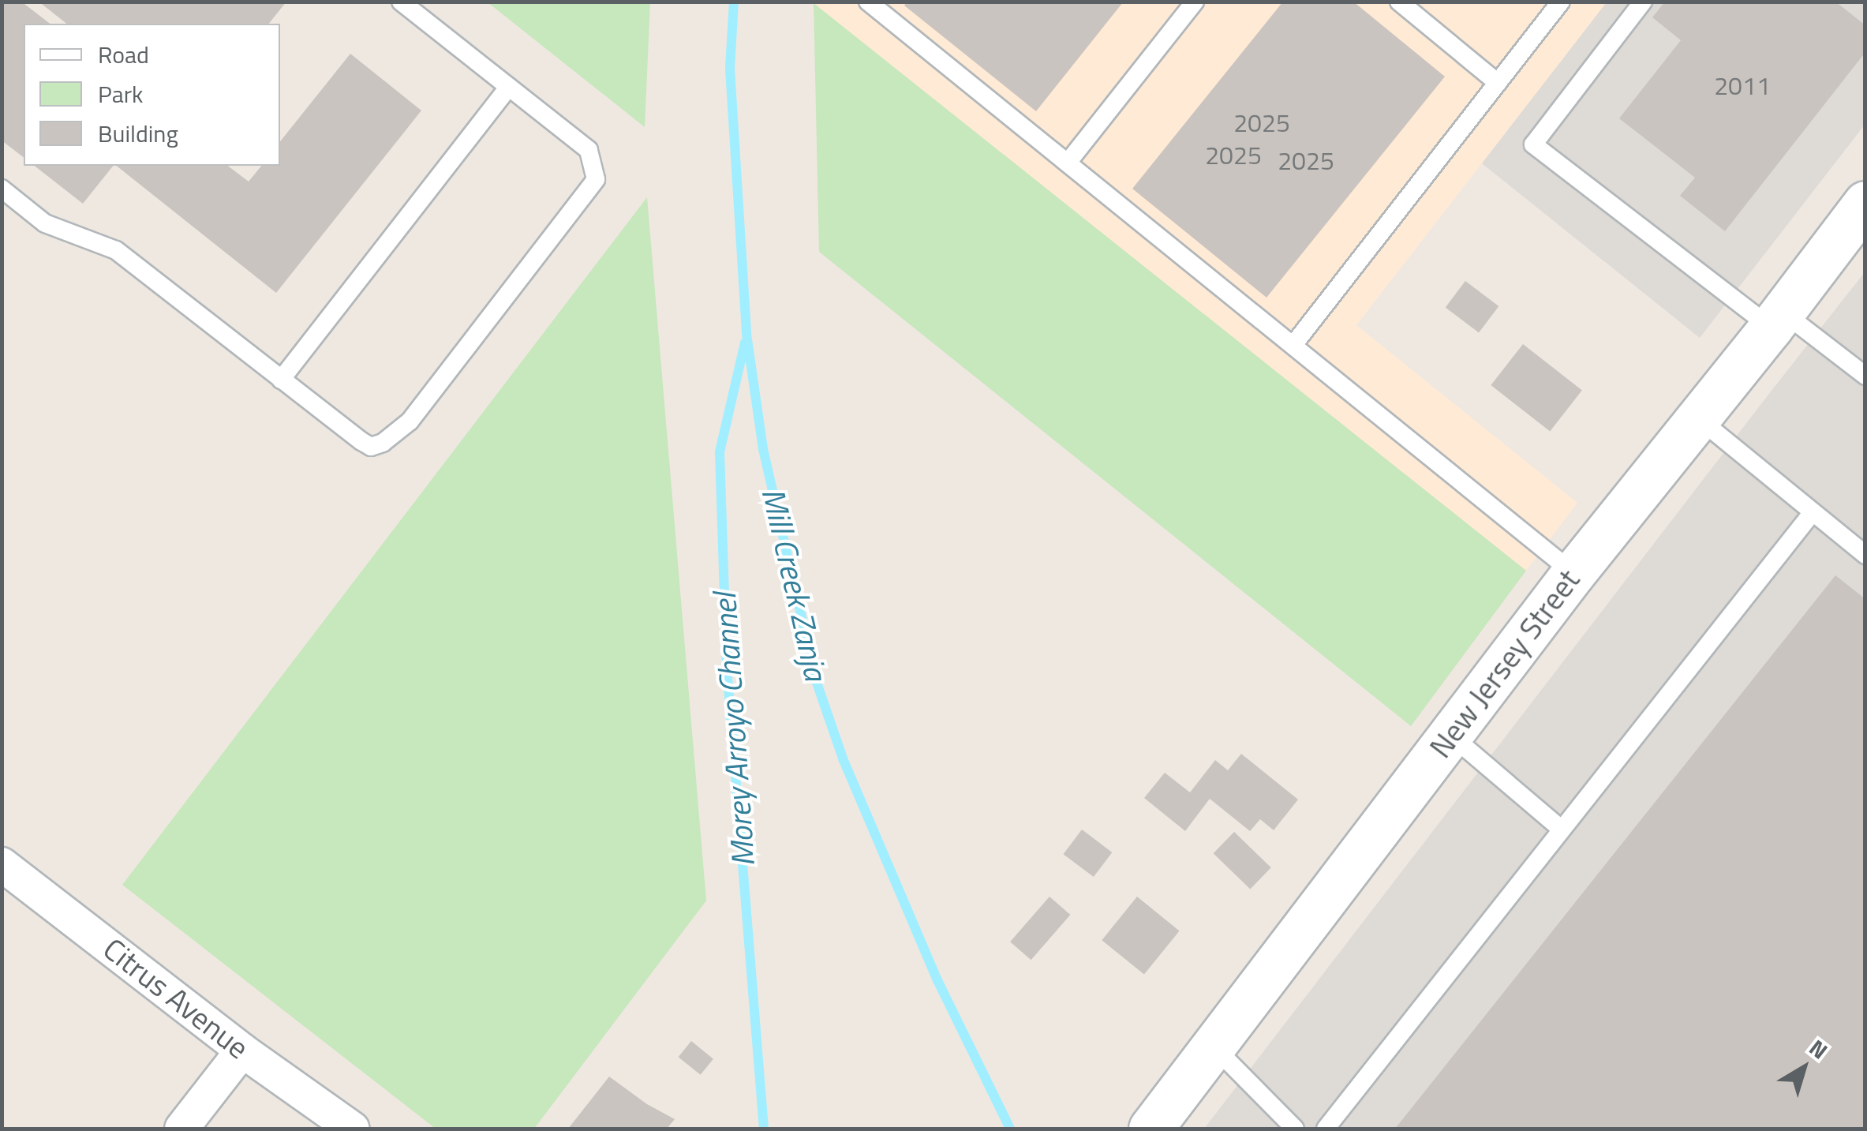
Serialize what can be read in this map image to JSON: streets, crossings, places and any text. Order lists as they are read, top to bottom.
{
  "streets": {
    "street": ["New Jersey Street", "Citrus Avenue"]
  },
  "water": ["Mill Creek Zanja", "Morey Arroyo Channel"],
  "house_numbers": [
    "2011",
    "2025",
    "2025",
    "2025"
  ],
  "legend": ["Road", "Park", "Building"],
  "north": "top right"
}
